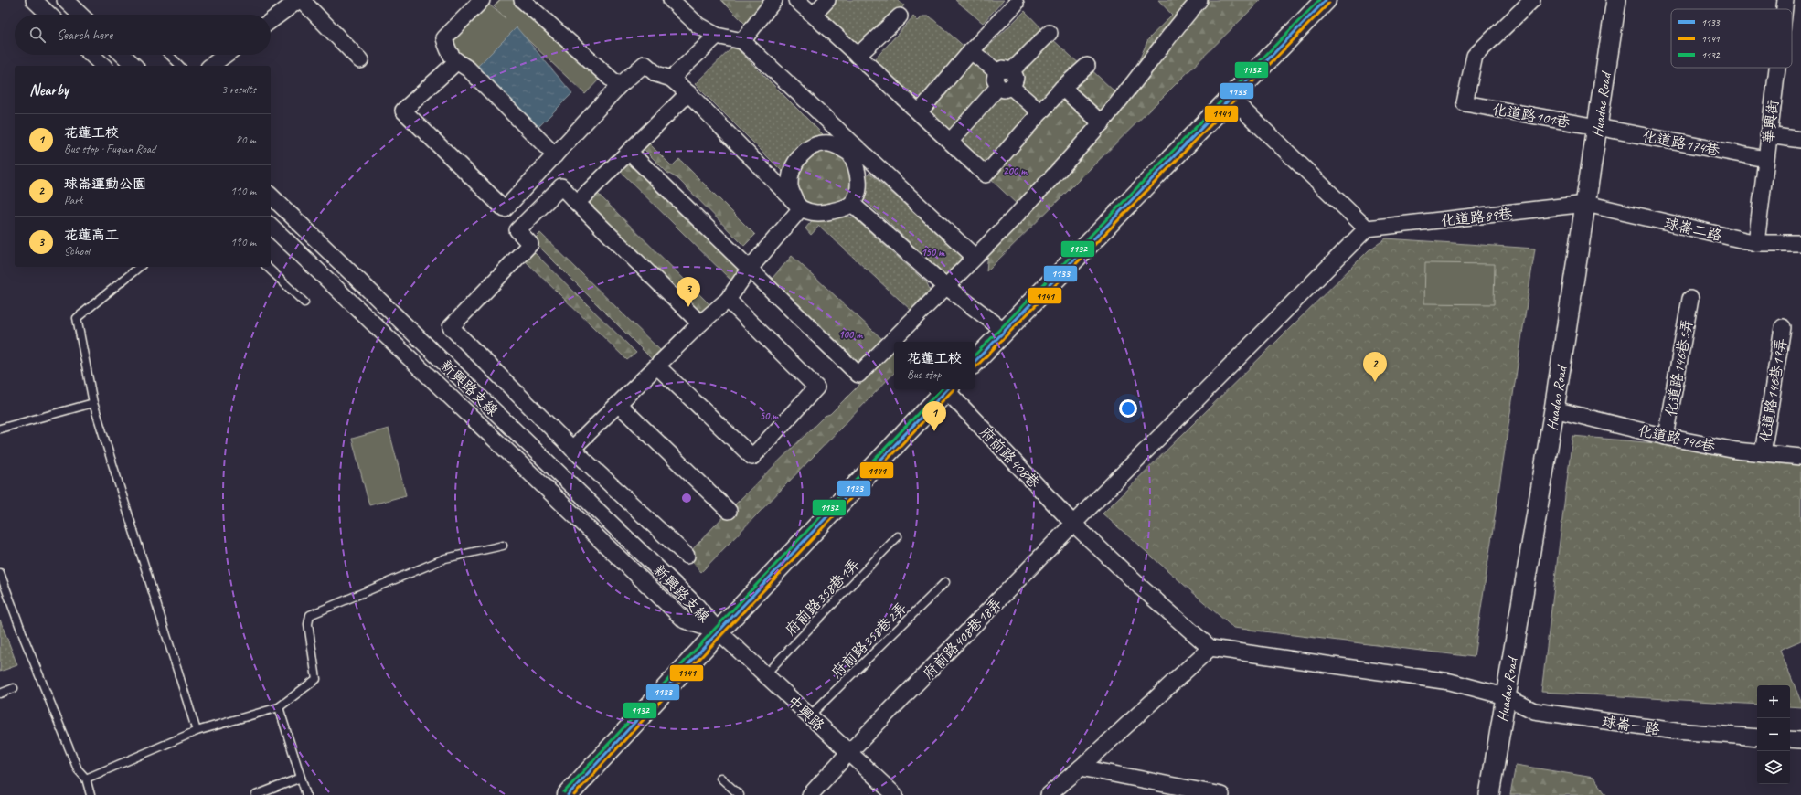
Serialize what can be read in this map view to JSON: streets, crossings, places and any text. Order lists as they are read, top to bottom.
{
  "streets": {
    "street": [
      "Huadao Road",
      "化道路101巷",
      "華興街",
      "化道路174巷",
      "化道路89巷",
      "球崙二路",
      "化道路146巷5弄",
      "新興路支線",
      "化道路146巷19弄",
      "化道路146巷",
      "府前路408巷",
      "府前路408巷18弄",
      "中興路",
      "球崙一路"
    ],
    "lane": ["府前路358巷1弄", "府前路358巷2弄"]
  },
  "crossings": [
    ["Huadao Road", "化道路101巷"],
    ["Huadao Road", "化道路174巷"],
    ["Huadao Road", "化道路89巷"],
    ["Huadao Road", "球崙二路"],
    ["Huadao Road", "化道路146巷"],
    ["Huadao Road", "球崙一路"],
    ["化道路101巷", "化道路174巷"],
    ["華興街", "化道路174巷"],
    ["華興街", "球崙二路"],
    ["化道路89巷", "球崙二路"],
    ["化道路89巷", "府前路408巷18弄"],
    ["化道路146巷5弄", "化道路146巷"],
    ["新興路支線", "中興路"],
    ["化道路146巷19弄", "化道路146巷"],
    ["府前路408巷", "府前路408巷18弄"],
    ["府前路408巷", "球崙一路"],
    ["府前路358巷1弄", "中興路"],
    ["府前路408巷18弄", "中興路"],
    ["府前路358巷2弄", "中興路"]
  ],
  "lines": ["transit line 1133", "transit line 1132", "transit line 1141"],
  "legend": ["1133", "1141", "1132"],
  "page": {
    "search": "Search here",
    "heading": ["Nearby", "3 results"],
    "list": [
      {
        "mark": "1",
        "name": "花蓮工校",
        "note": "Bus stop · Fuqian Road",
        "value": "80 m"
      },
      {
        "mark": "2",
        "name": "球崙運動公園",
        "note": "Park",
        "value": "110 m"
      },
      {
        "mark": "3",
        "name": "花蓮高工",
        "note": "School",
        "value": "190 m"
      }
    ],
    "pins": ["3", "2", "1"],
    "popup": ["花蓮工校", "Bus stop"],
    "map_buttons": ["+", "−"]
  },
  "rings": [
    "200 m",
    "150 m",
    "100 m",
    "50 m"
  ]
}
